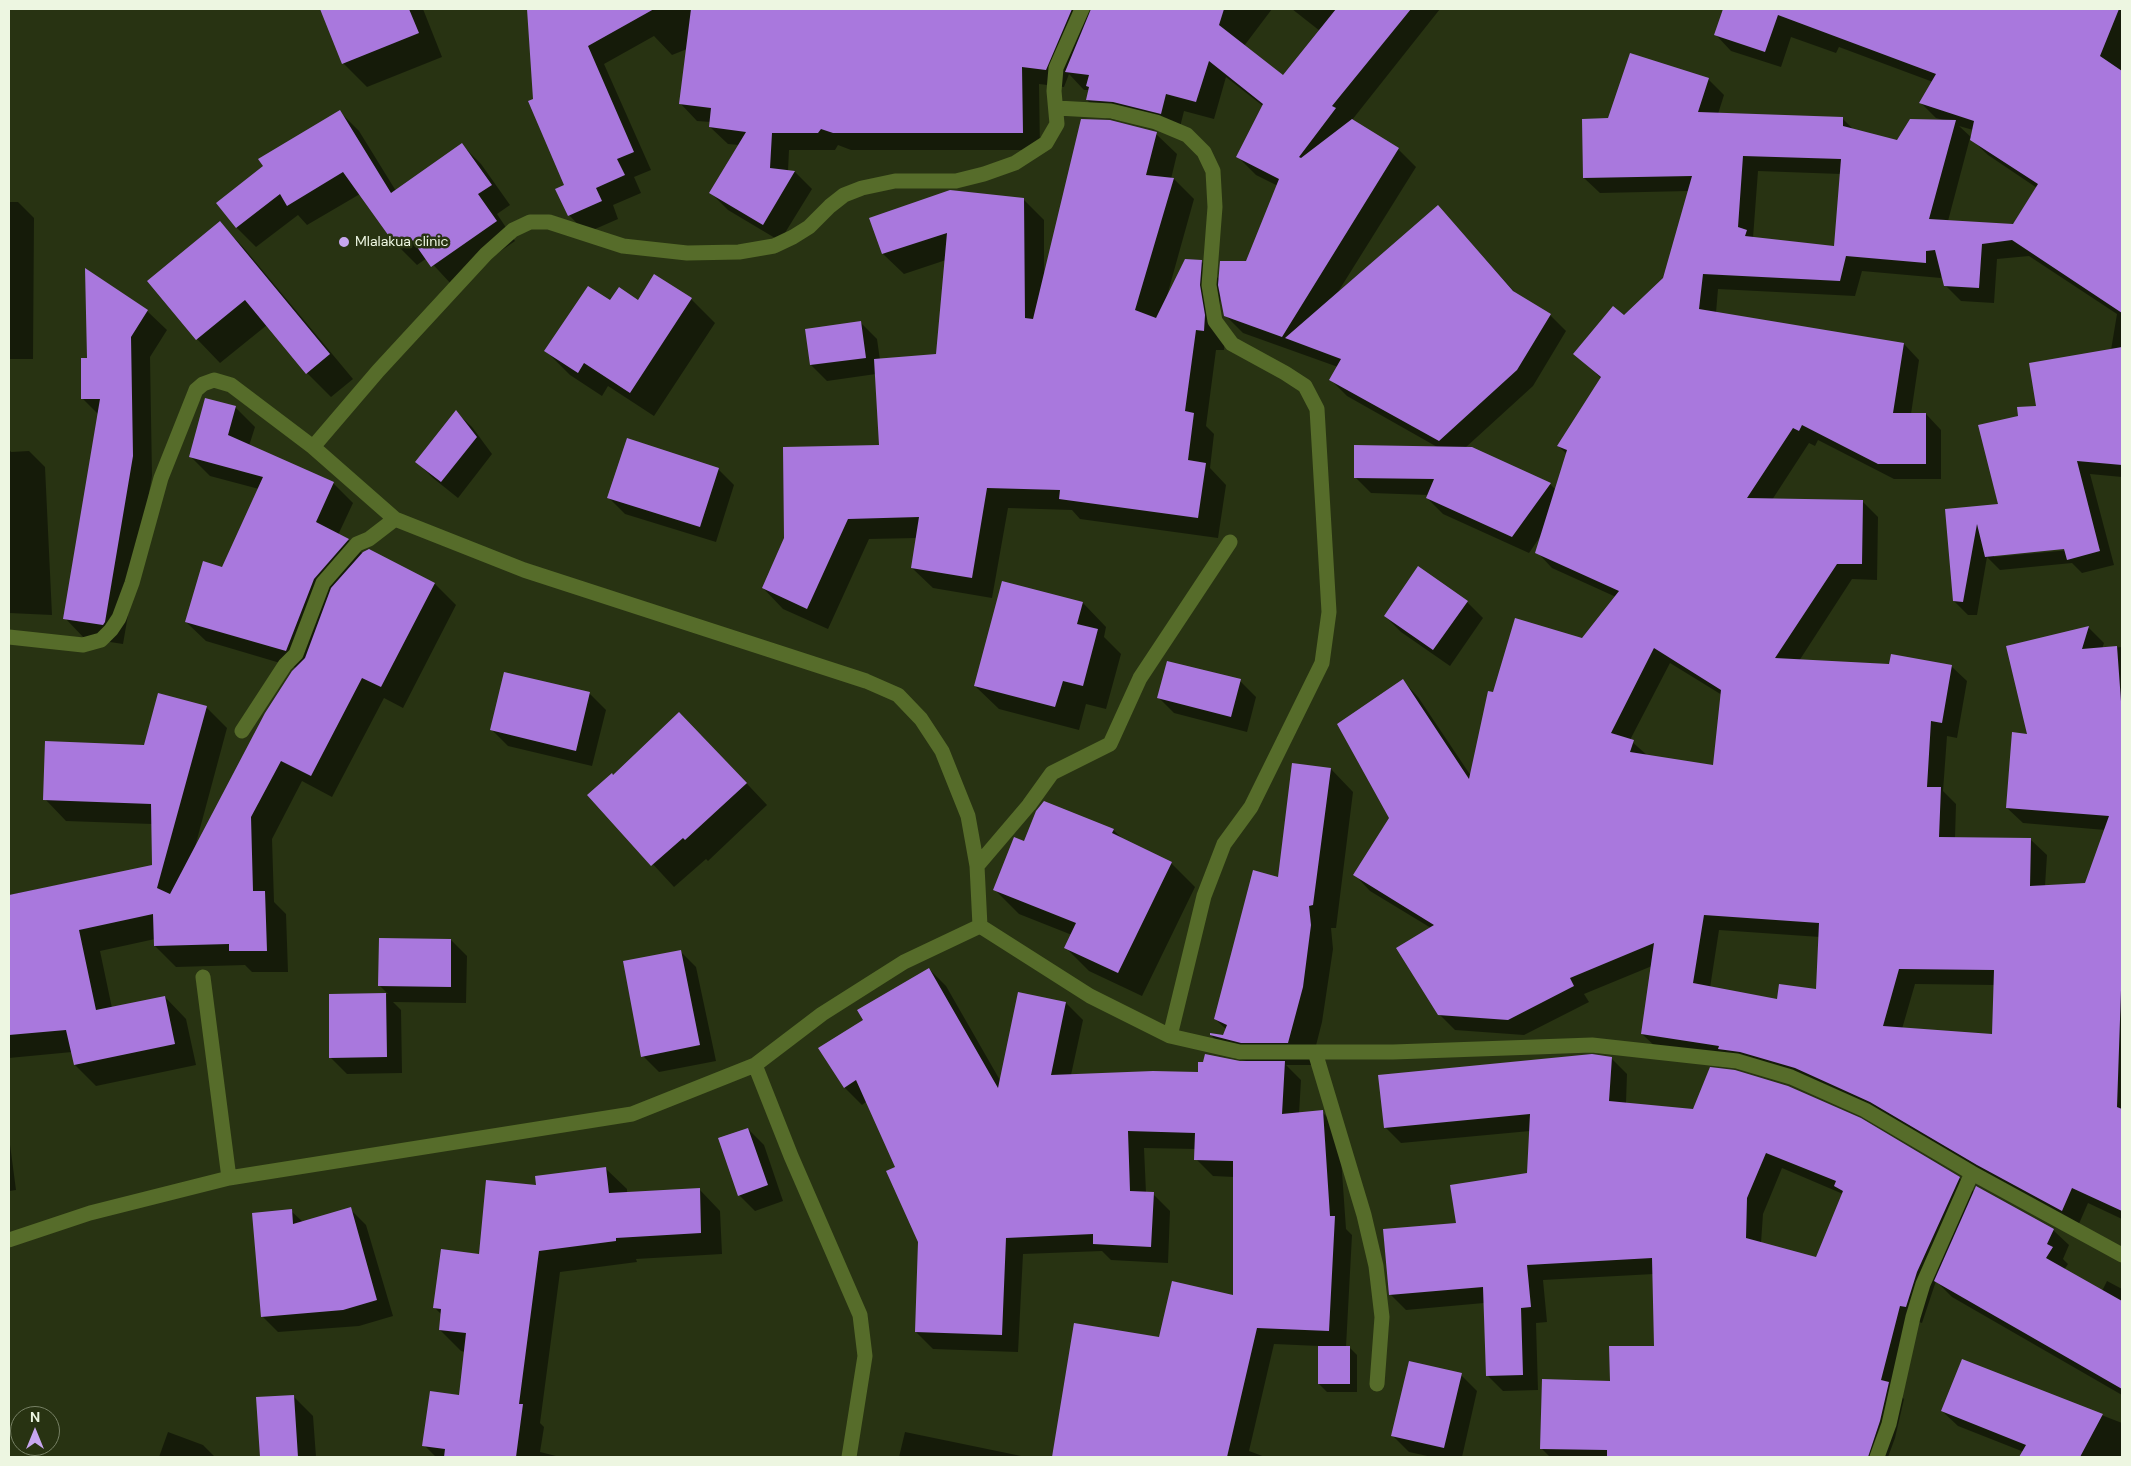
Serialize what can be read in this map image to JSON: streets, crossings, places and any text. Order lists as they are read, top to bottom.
{
  "places": ["Mlalakua clinic"],
  "north": "top"
}
